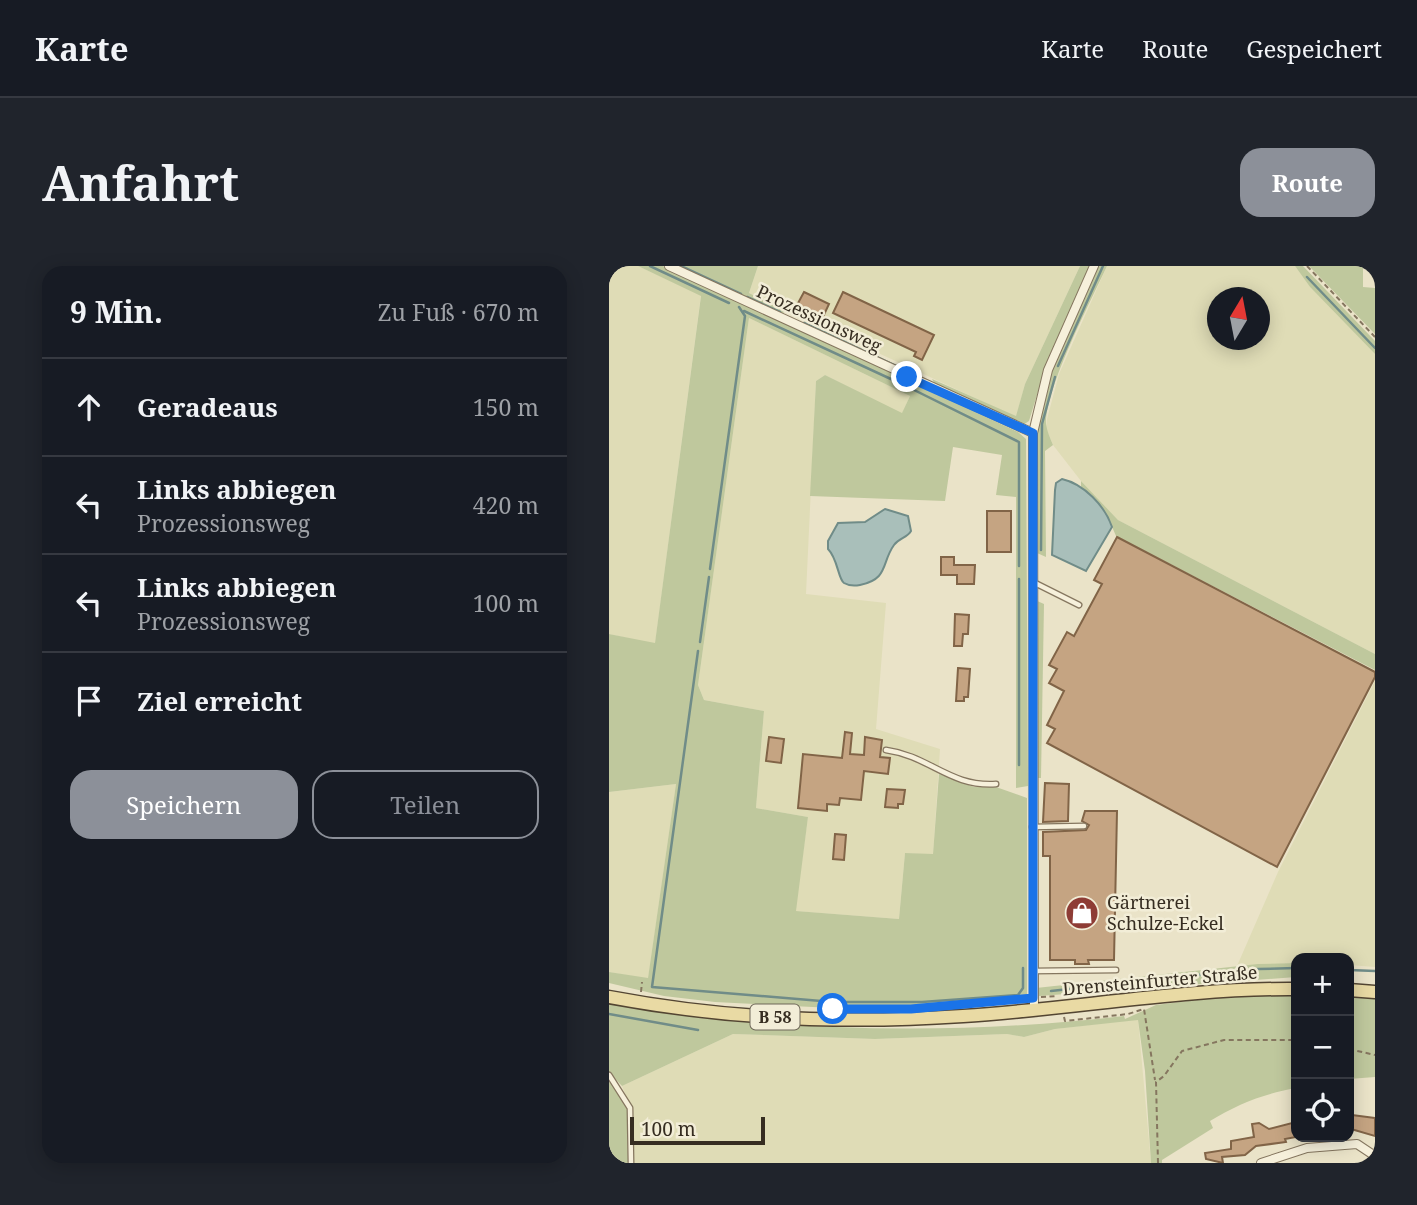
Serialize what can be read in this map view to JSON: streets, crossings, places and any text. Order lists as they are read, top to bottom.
{
  "streets": {
    "main road": ["Drensteinfurter Straße", "B 58"],
    "street": ["Prozessionsweg"]
  },
  "places": {
    "shop": ["Gärtnerei Schulze-Eckel"]
  },
  "scale_bar": "100 m",
  "north": "top",
  "page": {
    "header": "Karte",
    "nav": ["Karte", "Route", "Gespeichert"],
    "buttons": [
      "Route",
      ["Speichern", "Teilen"]
    ],
    "title": "Anfahrt",
    "heading": ["9 Min.", "Zu Fuß · 670 m"],
    "list": [
      ["Geradeaus", "150 m"],
      ["Links abbiegen", "Prozessionsweg", "420 m"],
      ["Links abbiegen", "Prozessionsweg", "100 m"],
      "Ziel erreicht"
    ],
    "map_buttons": ["+", "−"],
    "scale": "100 m"
  }
}
